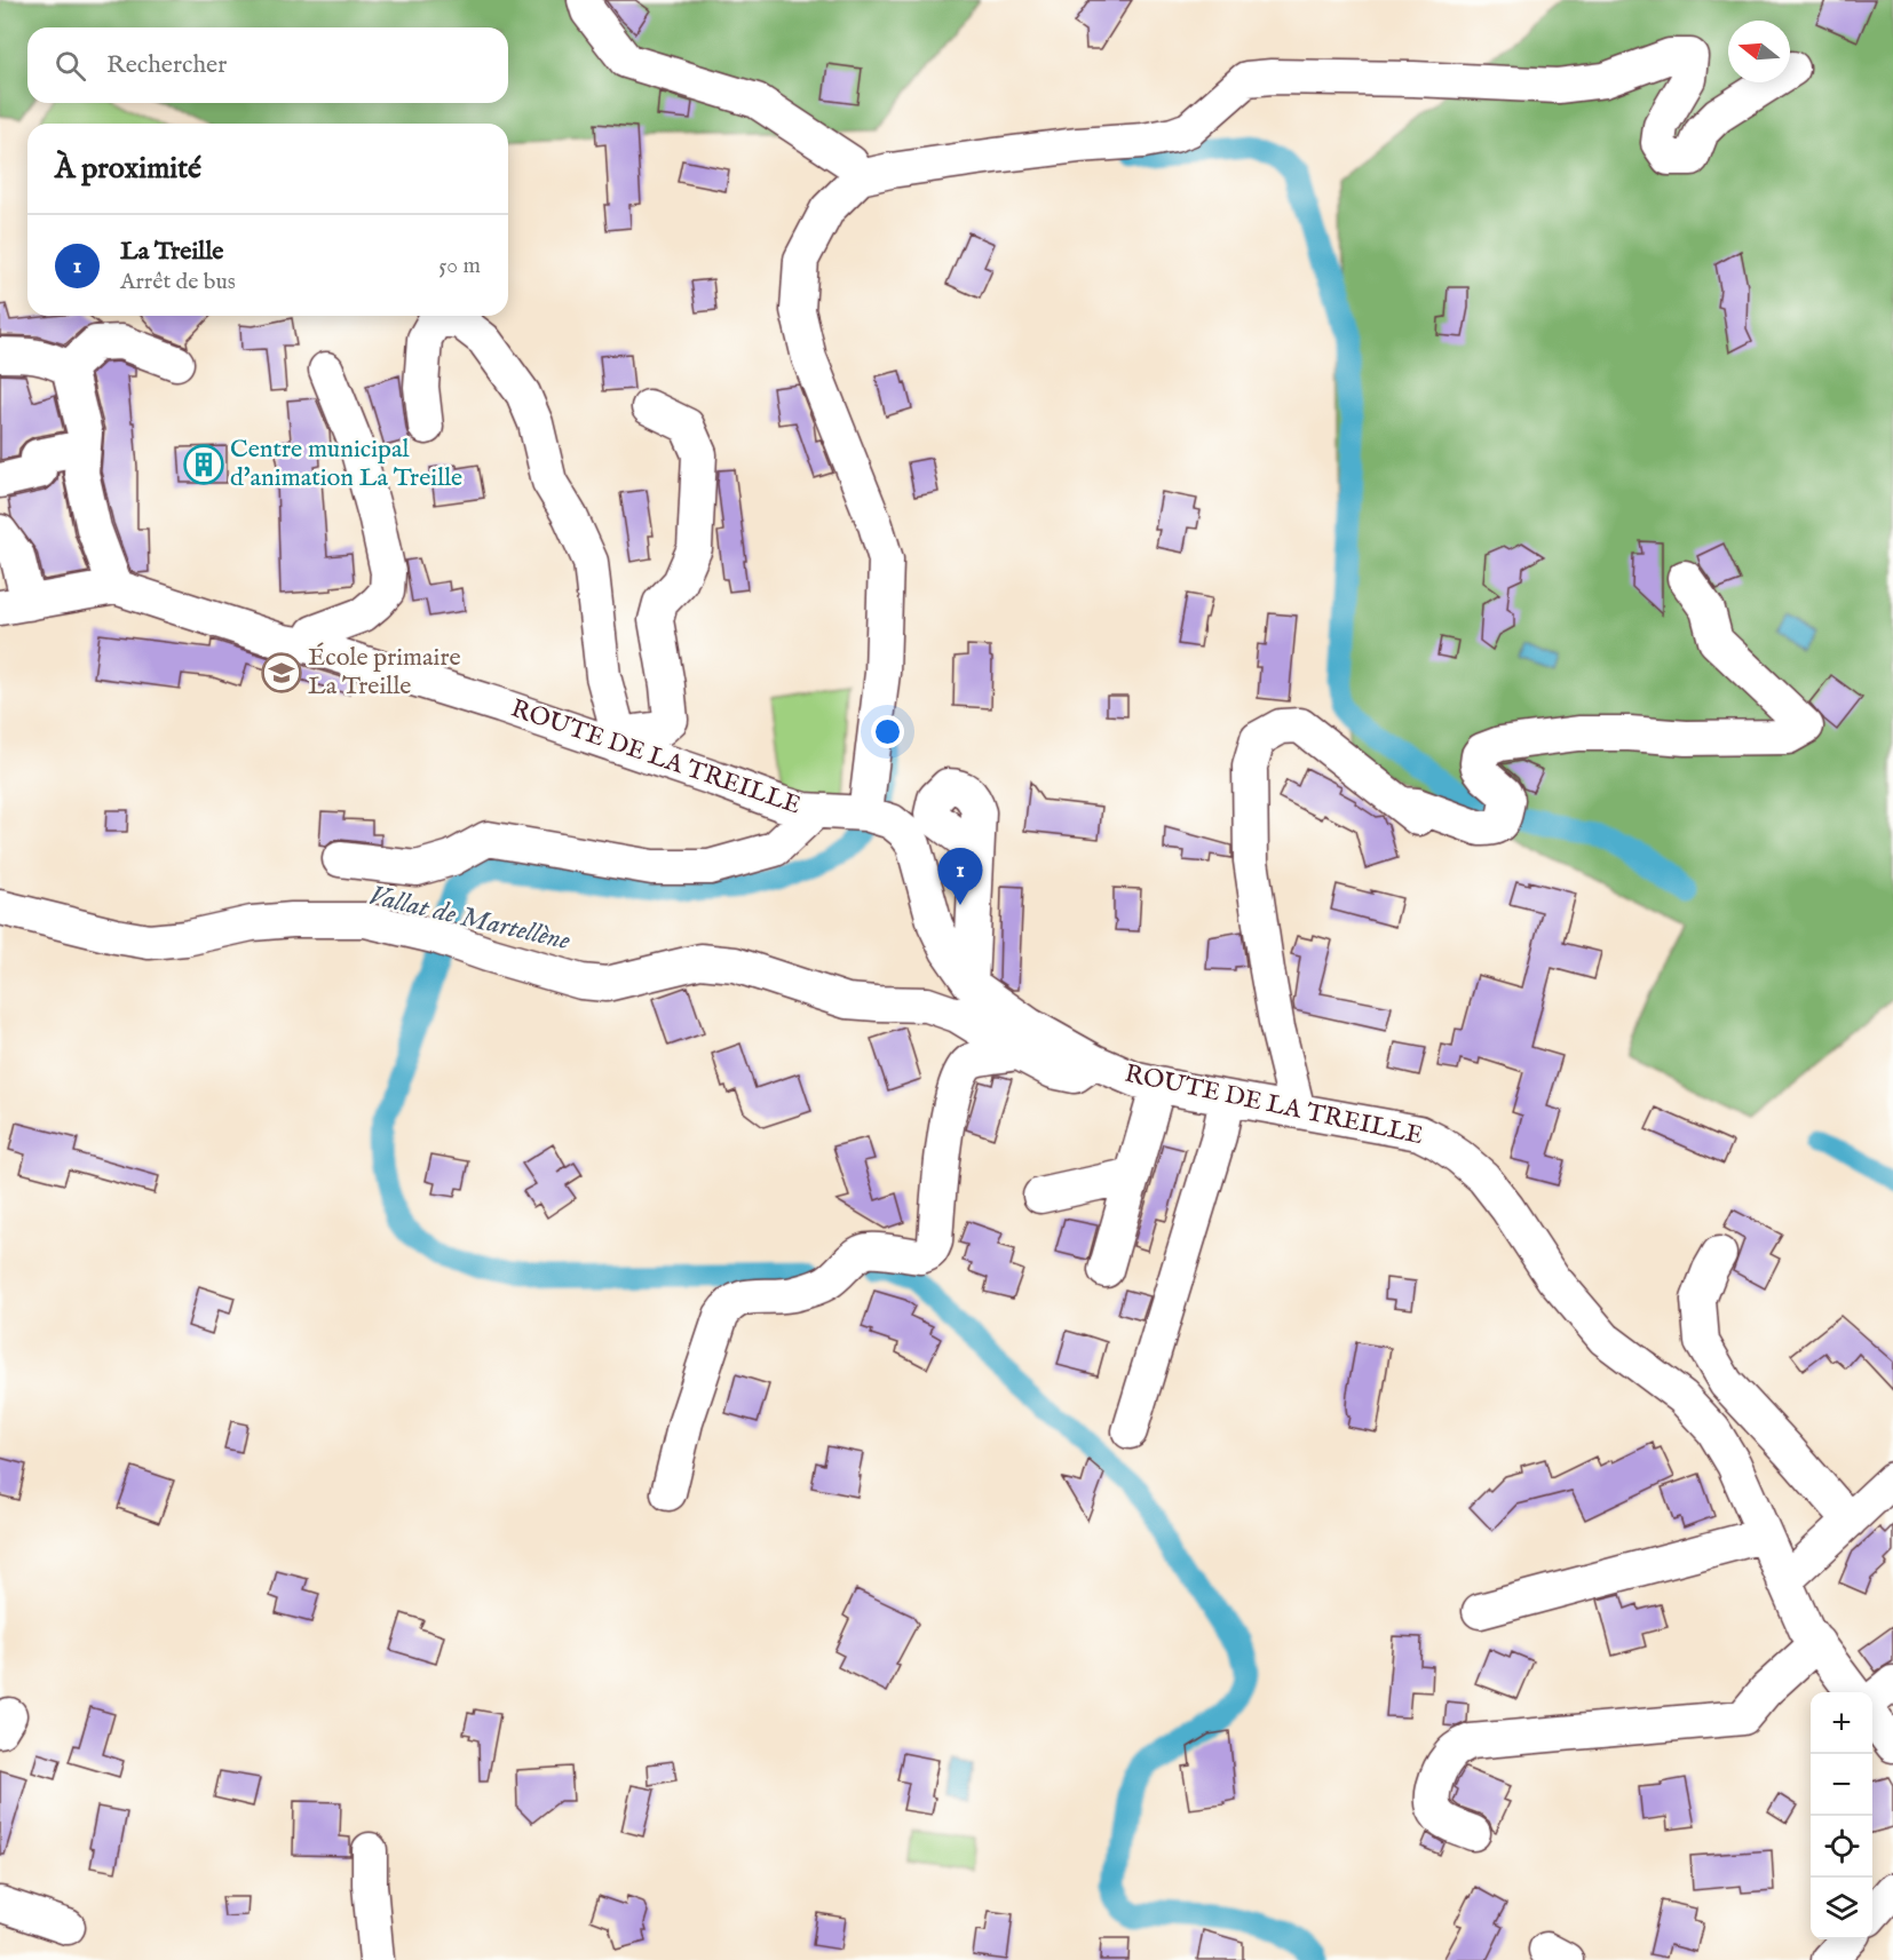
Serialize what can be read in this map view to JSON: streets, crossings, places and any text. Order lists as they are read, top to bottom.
{
  "streets": {
    "street": ["ROUTE DE LA TREILLE"]
  },
  "water": ["Vallat de Martellène"],
  "places": {
    "building": ["Centre municipal d'animation La Treille"],
    "school or university": ["École primaire La Treille"]
  },
  "north": "left",
  "page": {
    "search": "Rechercher",
    "heading": "À proximité",
    "list": [
      {
        "mark": "1",
        "name": "La Treille",
        "note": "Arrêt de bus",
        "value": "50 m"
      }
    ],
    "pins": "1",
    "map_buttons": ["+", "−"]
  }
}
